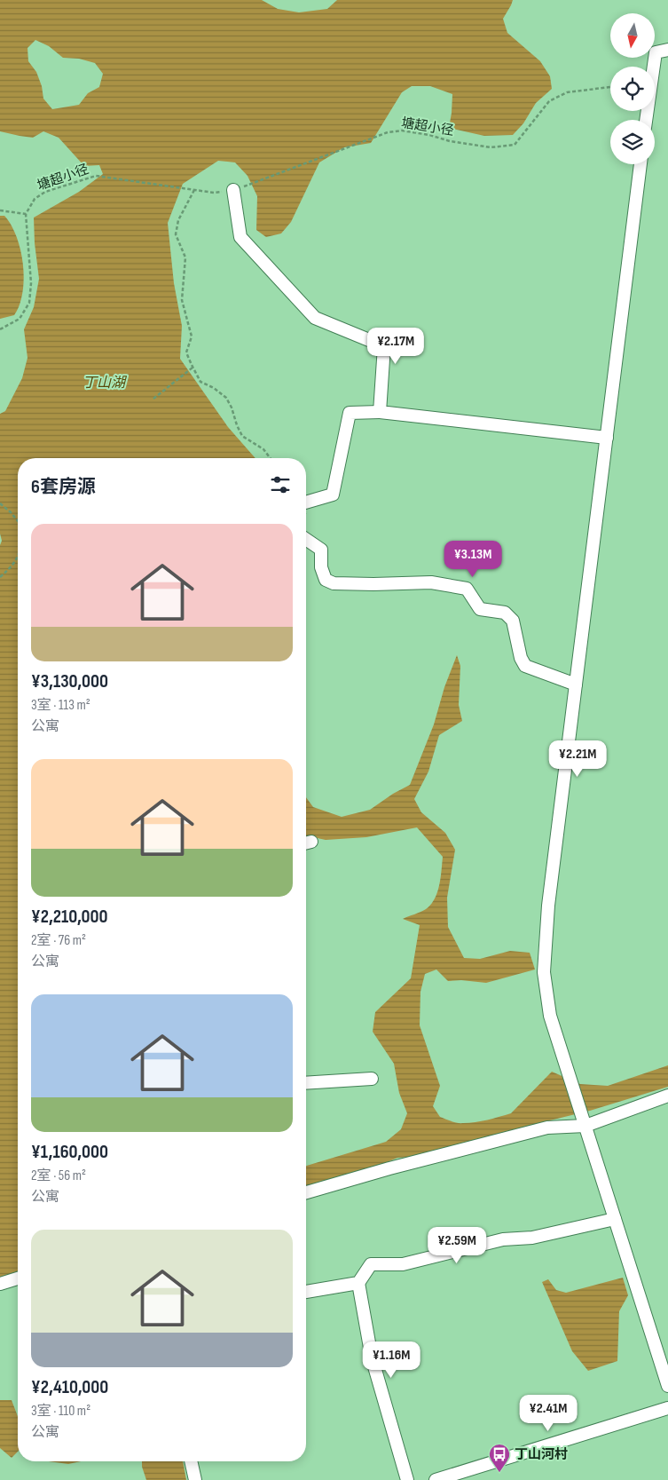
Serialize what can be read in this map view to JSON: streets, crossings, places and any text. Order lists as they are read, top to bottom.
{
  "streets": {
    "path": ["塘超小径"]
  },
  "water": ["丁山湖"],
  "places": {
    "bus stop": ["丁山河村"]
  },
  "north": "bottom",
  "page": {
    "price": [
      "¥2.17M",
      "¥3.13M",
      "¥2.21M",
      "¥2.59M",
      "¥1.16M",
      "¥2.41M"
    ],
    "heading": "6套房源",
    "list": [
      {
        "name": "¥3,130,000",
        "note": "3室 · 113 m² · 公寓"
      },
      {
        "name": "¥2,210,000",
        "note": "2室 · 76 m² · 公寓"
      },
      {
        "name": "¥1,160,000",
        "note": "2室 · 56 m² · 公寓"
      },
      {
        "name": "¥2,410,000",
        "note": "3室 · 110 m² · 公寓"
      }
    ]
  }
}
